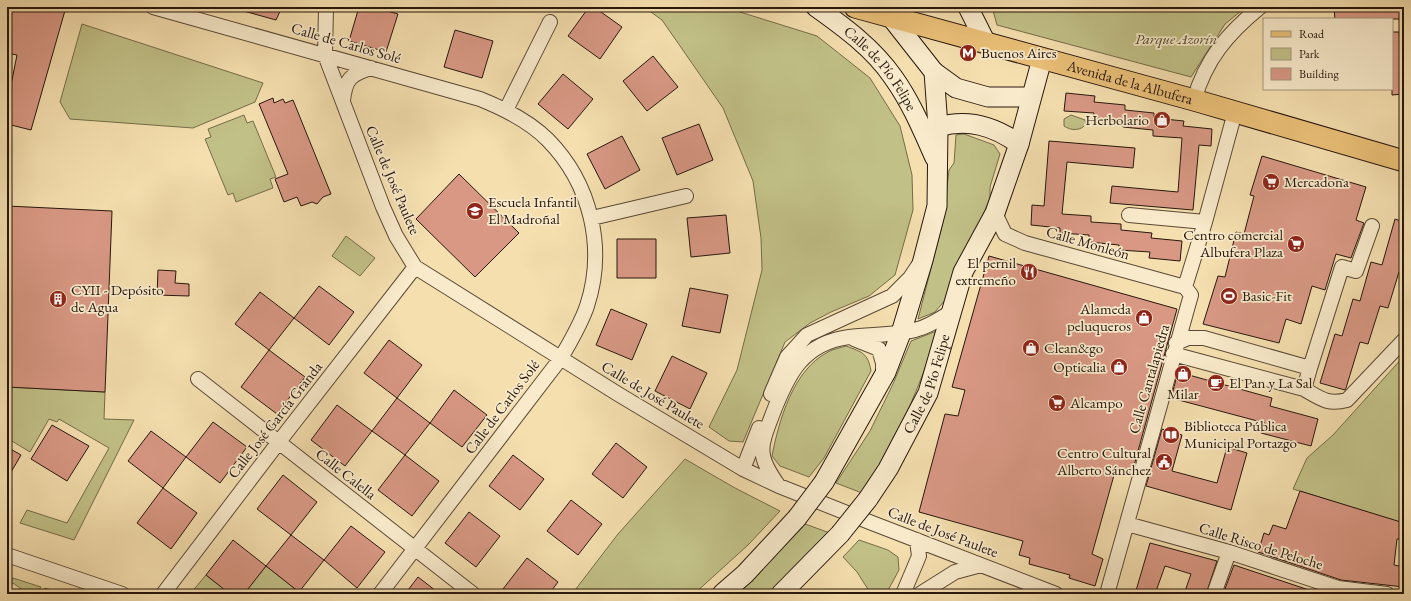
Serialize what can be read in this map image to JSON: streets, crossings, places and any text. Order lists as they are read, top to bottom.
{
  "streets": {
    "main road": ["Avenida de la Albufera"],
    "street": [
      "Calle de Carlos Solé",
      "Calle de Pío Felipe",
      "Calle de José Paulete",
      "Calle Monleón",
      "Calle Cantalapiedra",
      "Calle José García Granda",
      "Calle Calella",
      "Calle Risco de Peloche"
    ]
  },
  "crossings": [
    ["Calle de Carlos Solé", "Calle de José Paulete"],
    ["Calle de Carlos Solé", "Calle Calella"],
    ["Calle de Pío Felipe", "Avenida de la Albufera"],
    ["Calle de Pío Felipe", "Calle Monleón"],
    ["Avenida de la Albufera", "Calle Cantalapiedra"],
    ["Calle de José Paulete", "Calle José García Granda"],
    ["Calle Monleón", "Calle Cantalapiedra"],
    ["Calle Cantalapiedra", "Calle Risco de Peloche"],
    ["Calle José García Granda", "Calle Calella"]
  ],
  "parks": ["Parque Azorín"],
  "places": {
    "metro station": ["Buenos Aires"],
    "shop": [
      "Herbolario",
      "Alameda peluqueros",
      "Clean&go",
      "Opticalia",
      "Milar"
    ],
    "supermarket": ["Mercadona", "Centro comercial Albufera Plaza", "Alcampo"],
    "school or university": ["Escuela Infantil El Madroñal"],
    "restaurant": ["El pernil extremeño"],
    "sports": ["Basic-Fit"],
    "building": ["CYII - Depósito de Agua"],
    "cafe": ["El Pan y La Sal"],
    "library": ["Biblioteca Pública Municipal Portazgo"],
    "public building": ["Centro Cultural Alberto Sánchez"]
  },
  "legend": ["Road", "Park", "Building"]
}
